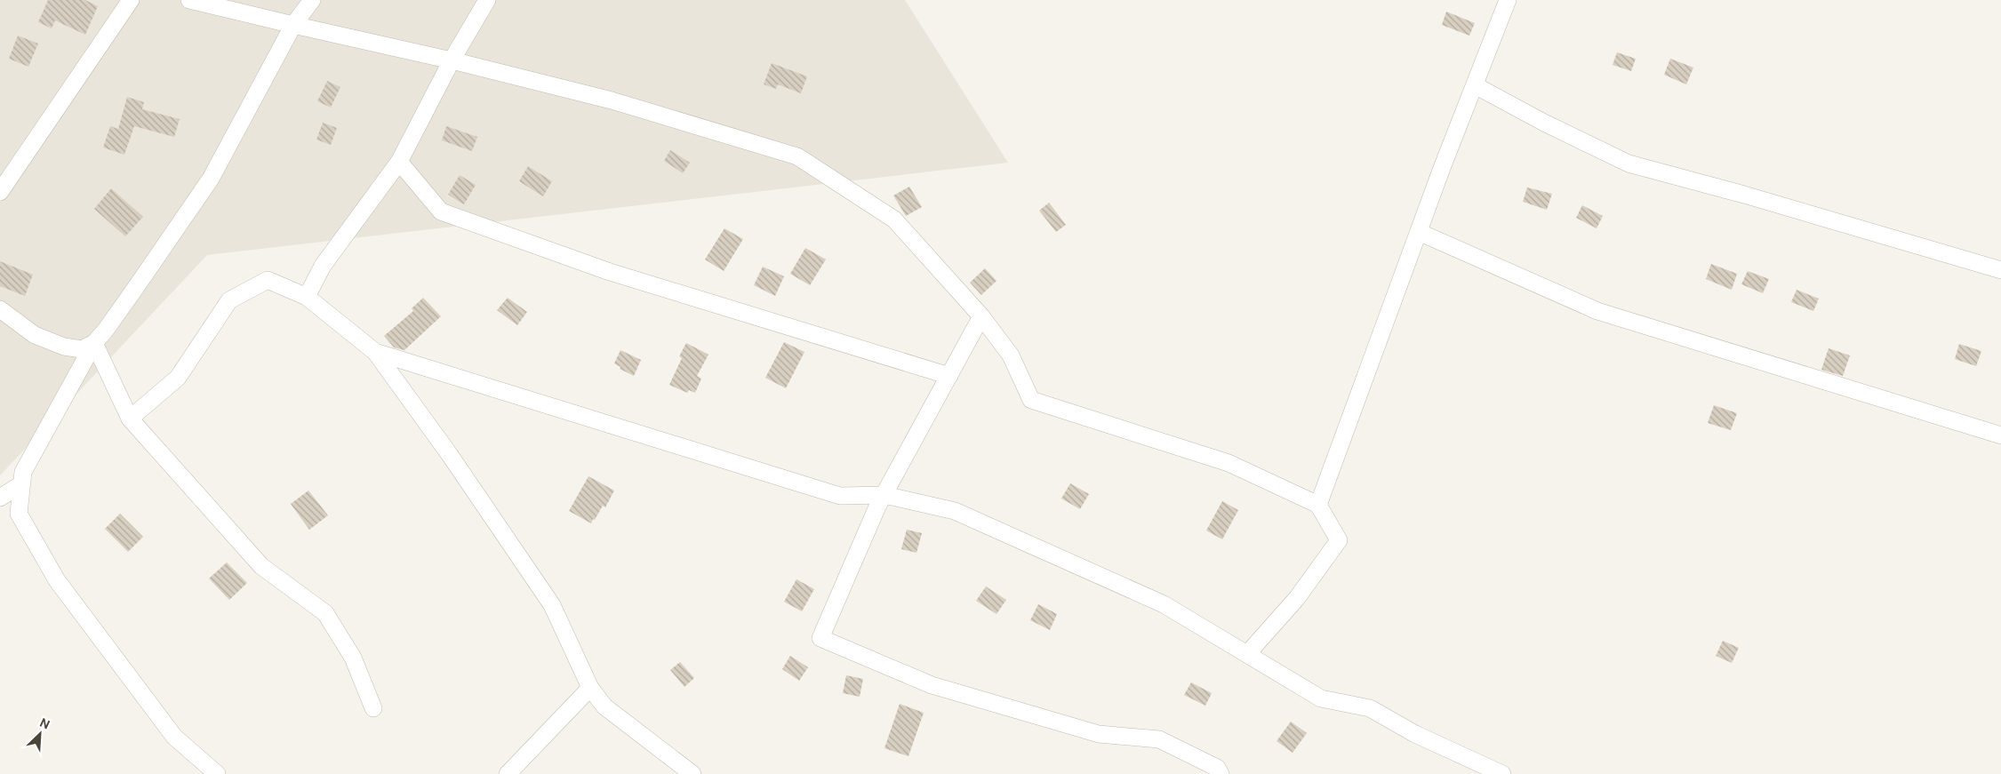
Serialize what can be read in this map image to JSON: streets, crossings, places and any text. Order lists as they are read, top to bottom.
{
  "north": "top right"
}
